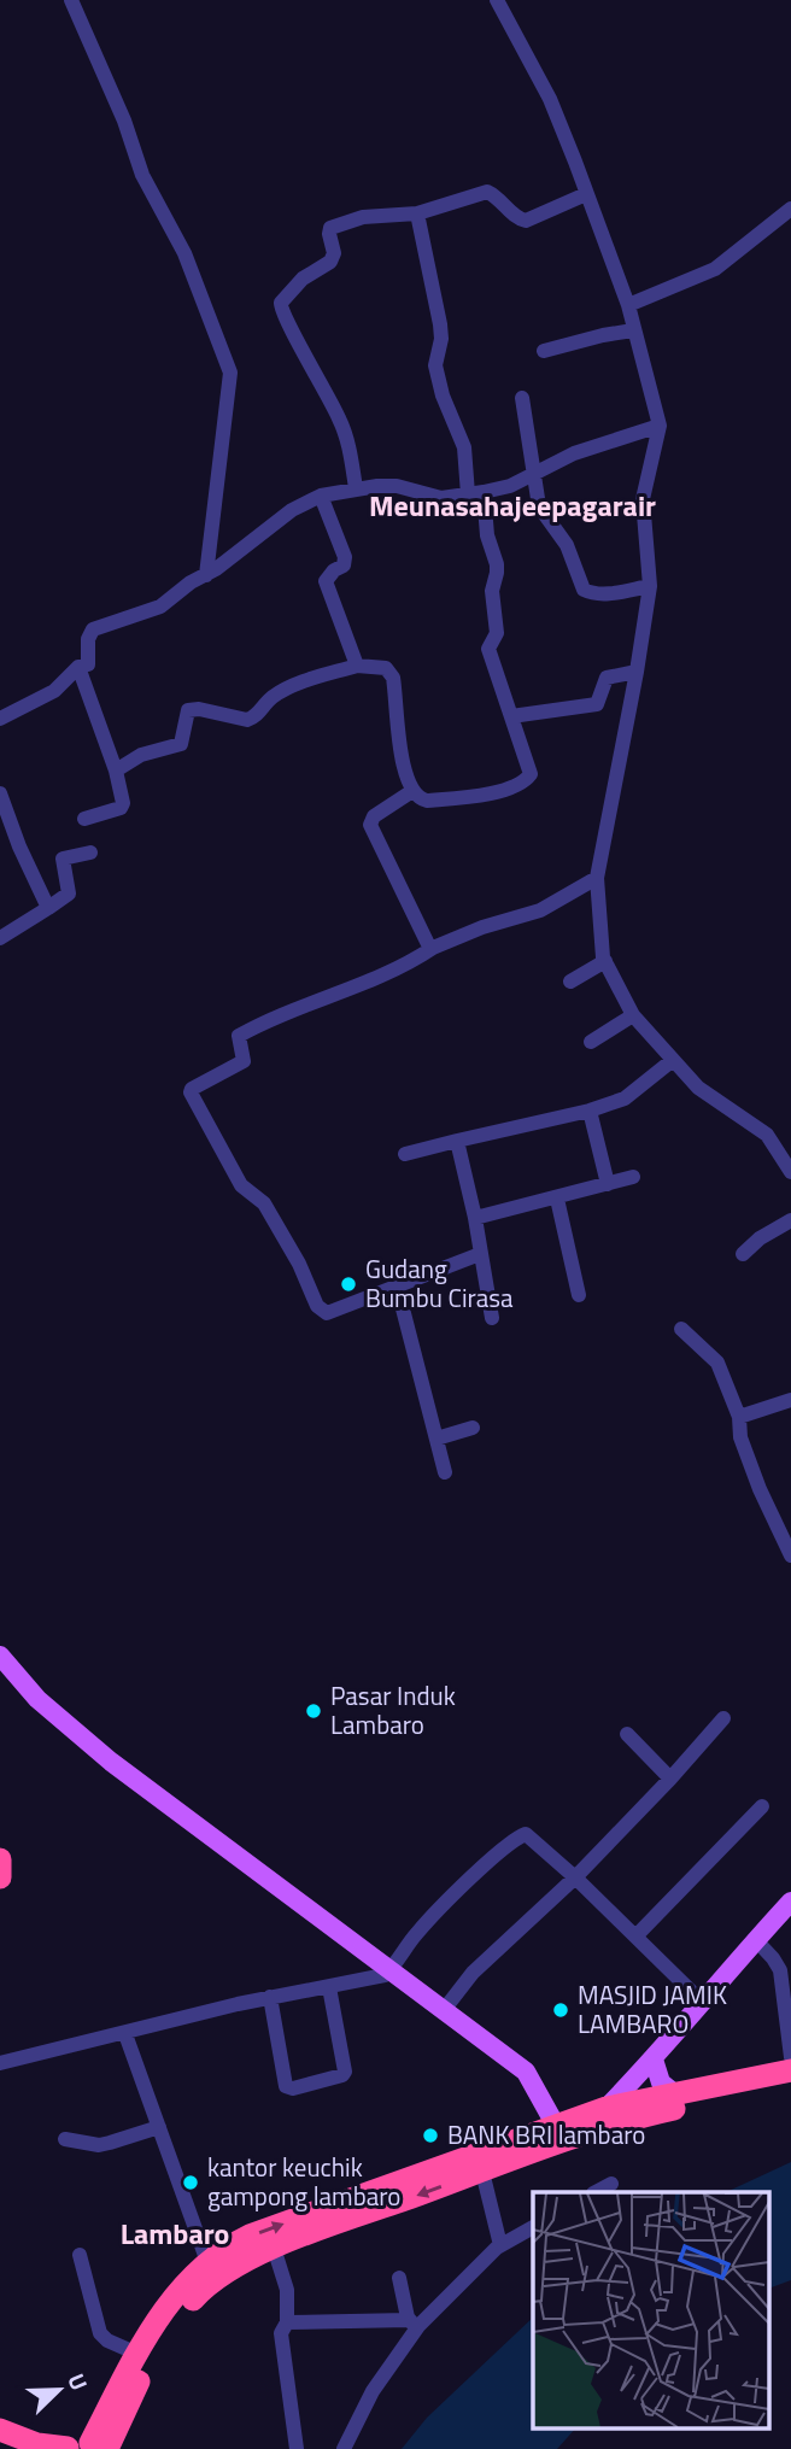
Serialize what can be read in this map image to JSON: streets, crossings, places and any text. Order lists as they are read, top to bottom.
{
  "districts": ["Meunasahajeepagarair", "Lambaro"],
  "places": [
    "Gudang Bumbu Cirasa",
    "Pasar Induk Lambaro",
    "MASJID JAMIK LAMBARO",
    "BANK BRI lambaro",
    "kantor keuchik gampong lambaro"
  ],
  "north": "top right"
}
